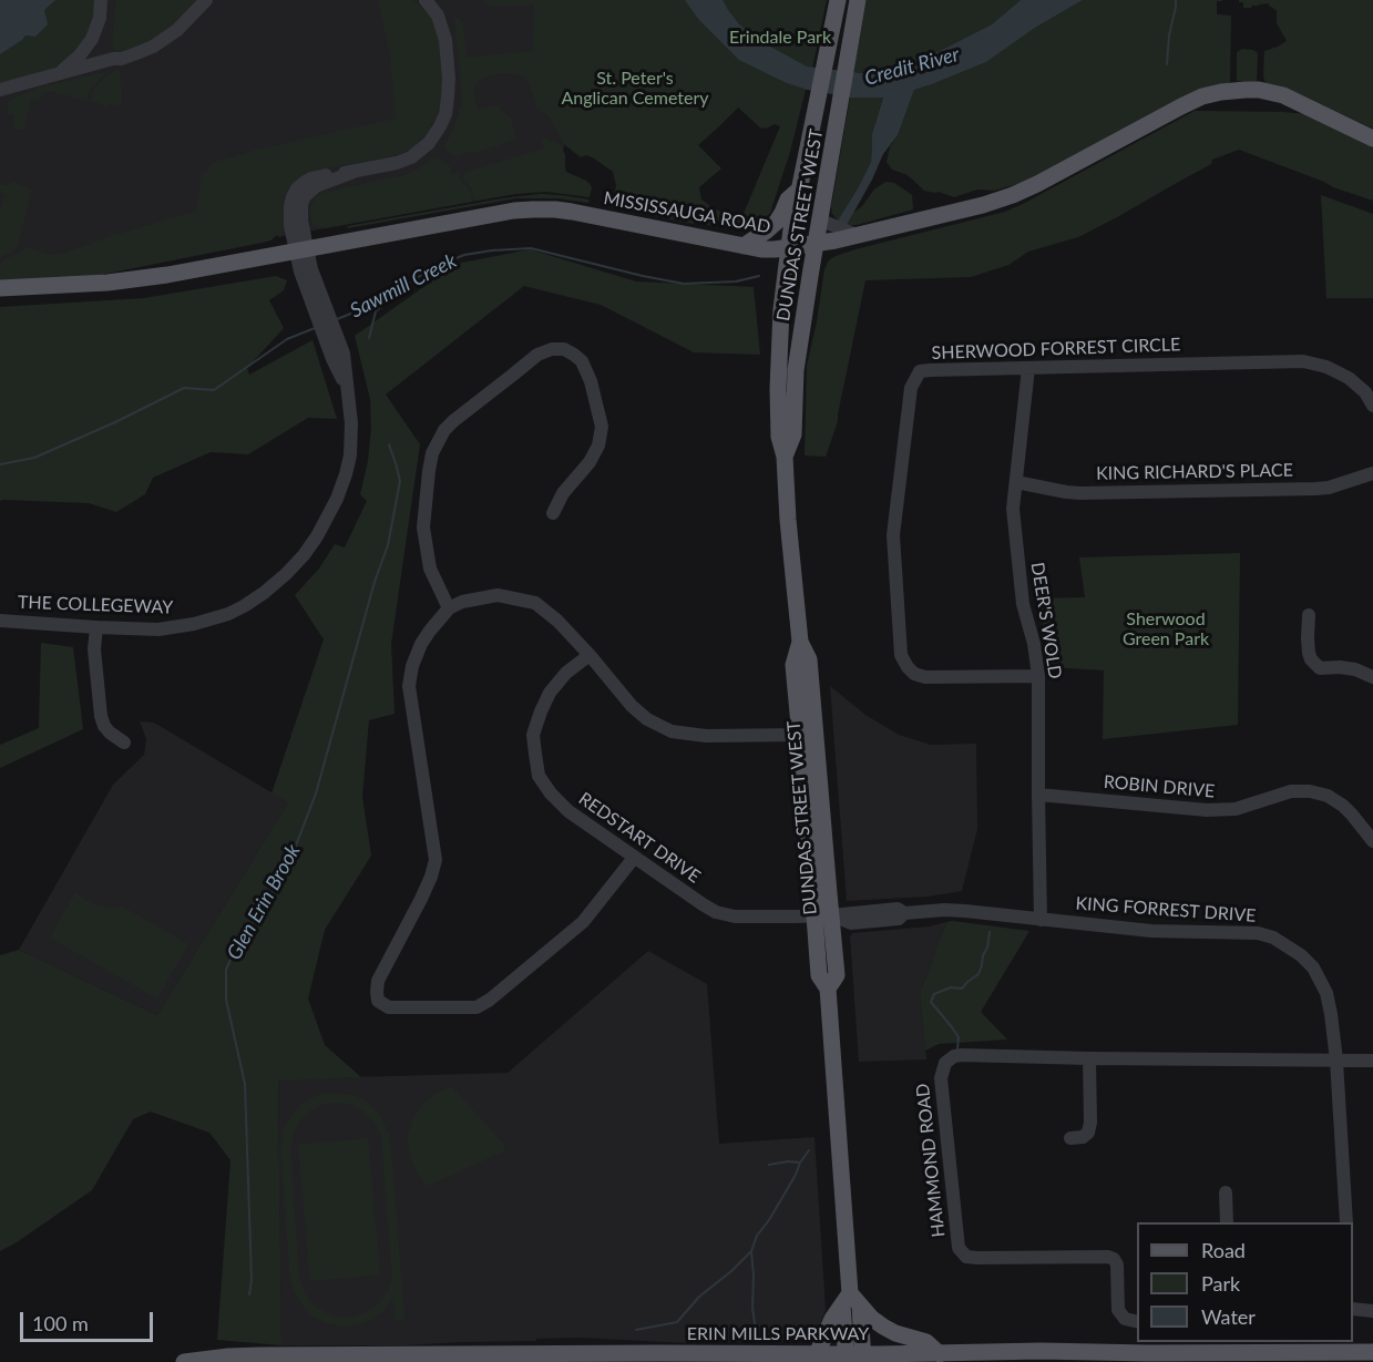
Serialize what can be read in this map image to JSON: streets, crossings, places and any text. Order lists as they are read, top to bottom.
{
  "streets": {
    "main road": ["MISSISSAUGA ROAD", "DUNDAS STREET WEST", "ERIN MILLS PARKWAY"],
    "street": [
      "SHERWOOD FORREST CIRCLE",
      "KING RICHARD'S PLACE",
      "THE COLLEGEWAY",
      "DEER'S WOLD",
      "ROBIN DRIVE",
      "REDSTART DRIVE",
      "KING FORREST DRIVE",
      "HAMMOND ROAD"
    ]
  },
  "crossings": [
    ["MISSISSAUGA ROAD", "DUNDAS STREET WEST"],
    ["MISSISSAUGA ROAD", "THE COLLEGEWAY"],
    ["DUNDAS STREET WEST", "REDSTART DRIVE"],
    ["DUNDAS STREET WEST", "KING FORREST DRIVE"],
    ["DUNDAS STREET WEST", "ERIN MILLS PARKWAY"],
    ["SHERWOOD FORREST CIRCLE", "DEER'S WOLD"],
    ["KING RICHARD'S PLACE", "DEER'S WOLD"],
    ["DEER'S WOLD", "ROBIN DRIVE"],
    ["DEER'S WOLD", "KING FORREST DRIVE"],
    ["REDSTART DRIVE", "KING FORREST DRIVE"],
    ["KING FORREST DRIVE", "HAMMOND ROAD"]
  ],
  "water": ["Credit River", "Sawmill Creek", "Glen Erin Brook"],
  "parks": ["Erindale Park", "St. Peter's Anglican Cemetery", "Sherwood Green Park"],
  "legend": ["Road", "Park", "Water"],
  "scale_bar": "100 m"
}
